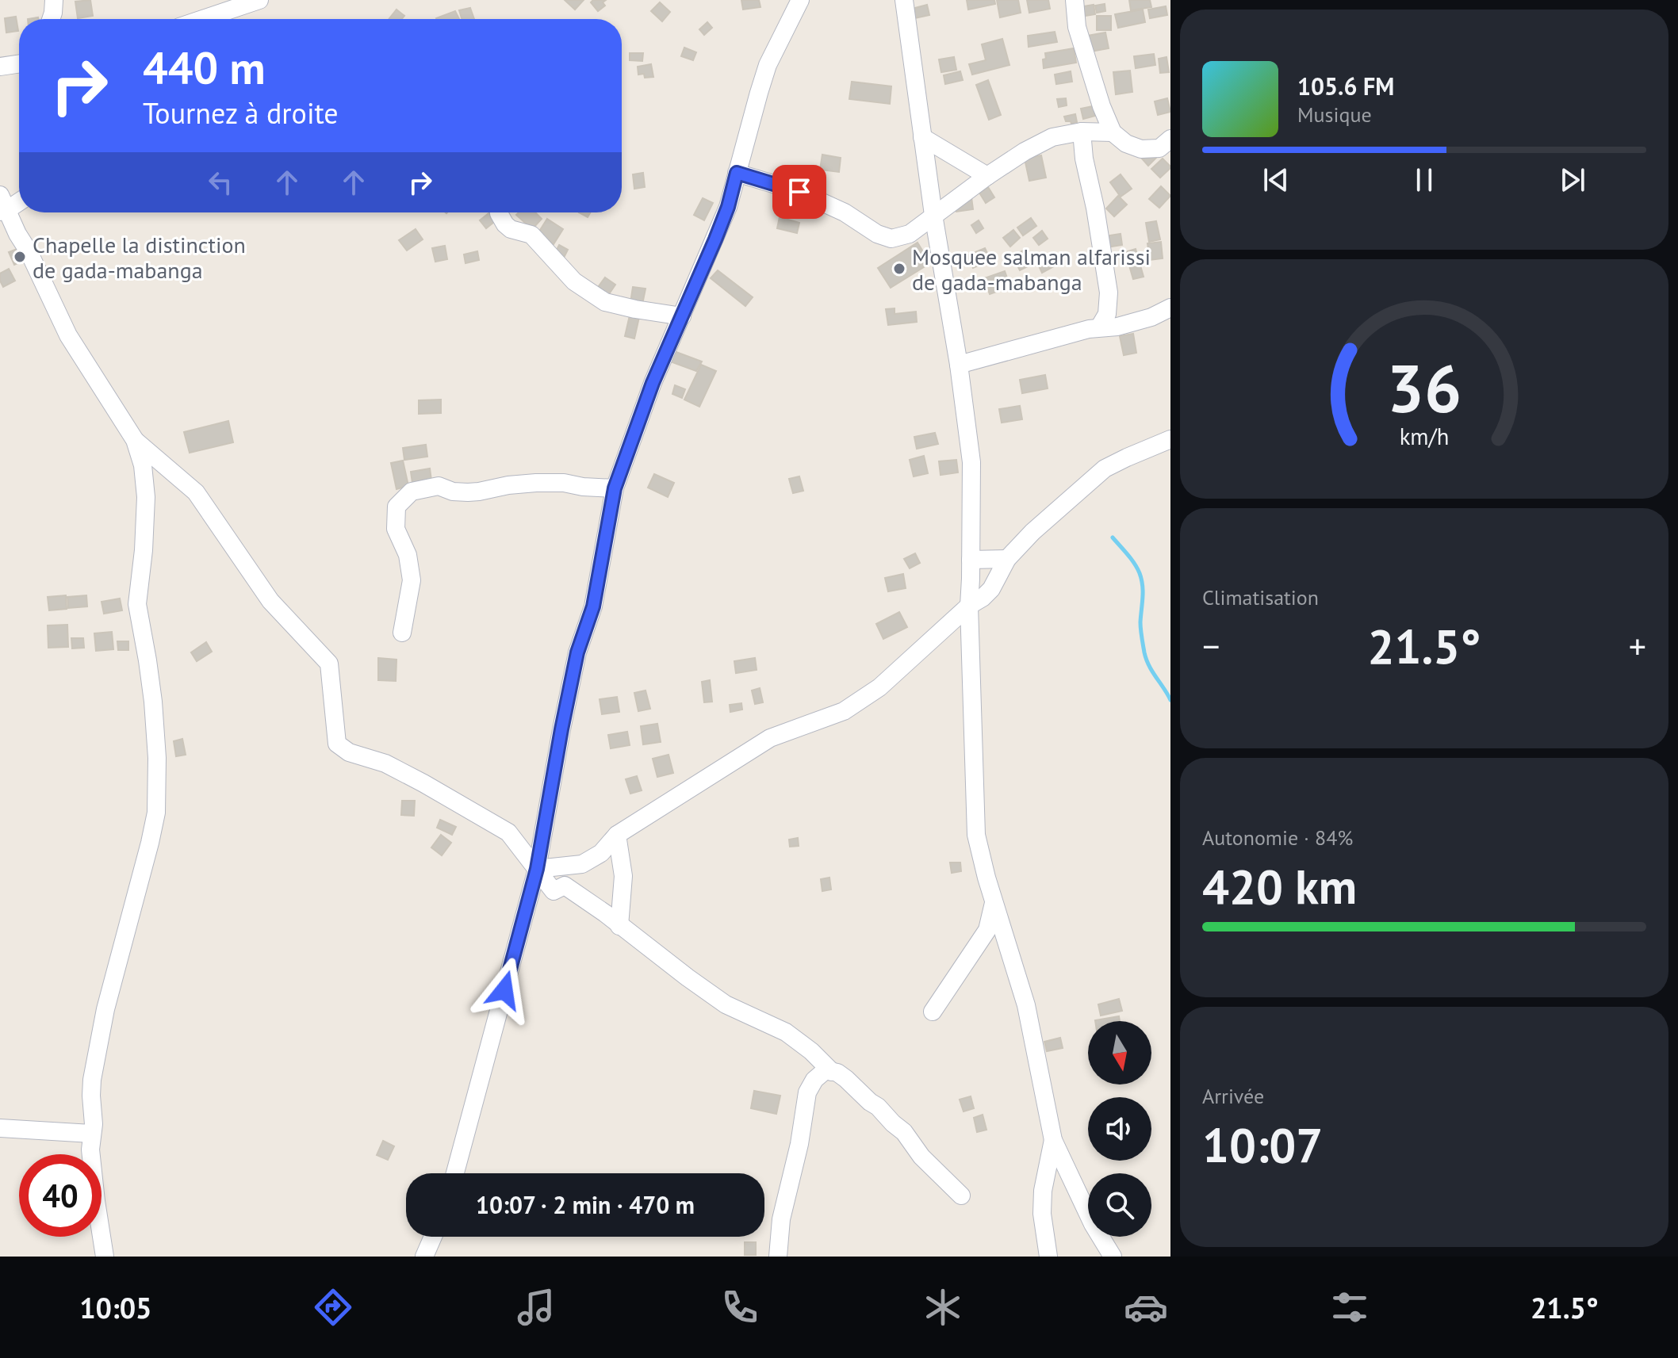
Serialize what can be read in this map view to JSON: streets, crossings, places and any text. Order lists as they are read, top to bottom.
{
  "places": ["Chapelle la distinction de gada-mabanga", "Mosquee salman alfarissi de gada-mabanga"],
  "north": "bottom",
  "page": {
    "turn": ["440 m", "Tournez à droite"],
    "song": ["105.6 FM", "Musique"],
    "tile": [
      "Climatisation",
      ["Autonomie · 84%", "420 km"],
      ["Arrivée", "10:07"]
    ],
    "heat": ["−", "21.5°", "+"],
    "limit": "40",
    "trip": "10:07 · 2 min · 470 m",
    "tabs": ["10:05", "21.5°"],
    "gauge": ["36", "km/h"]
  }
}
